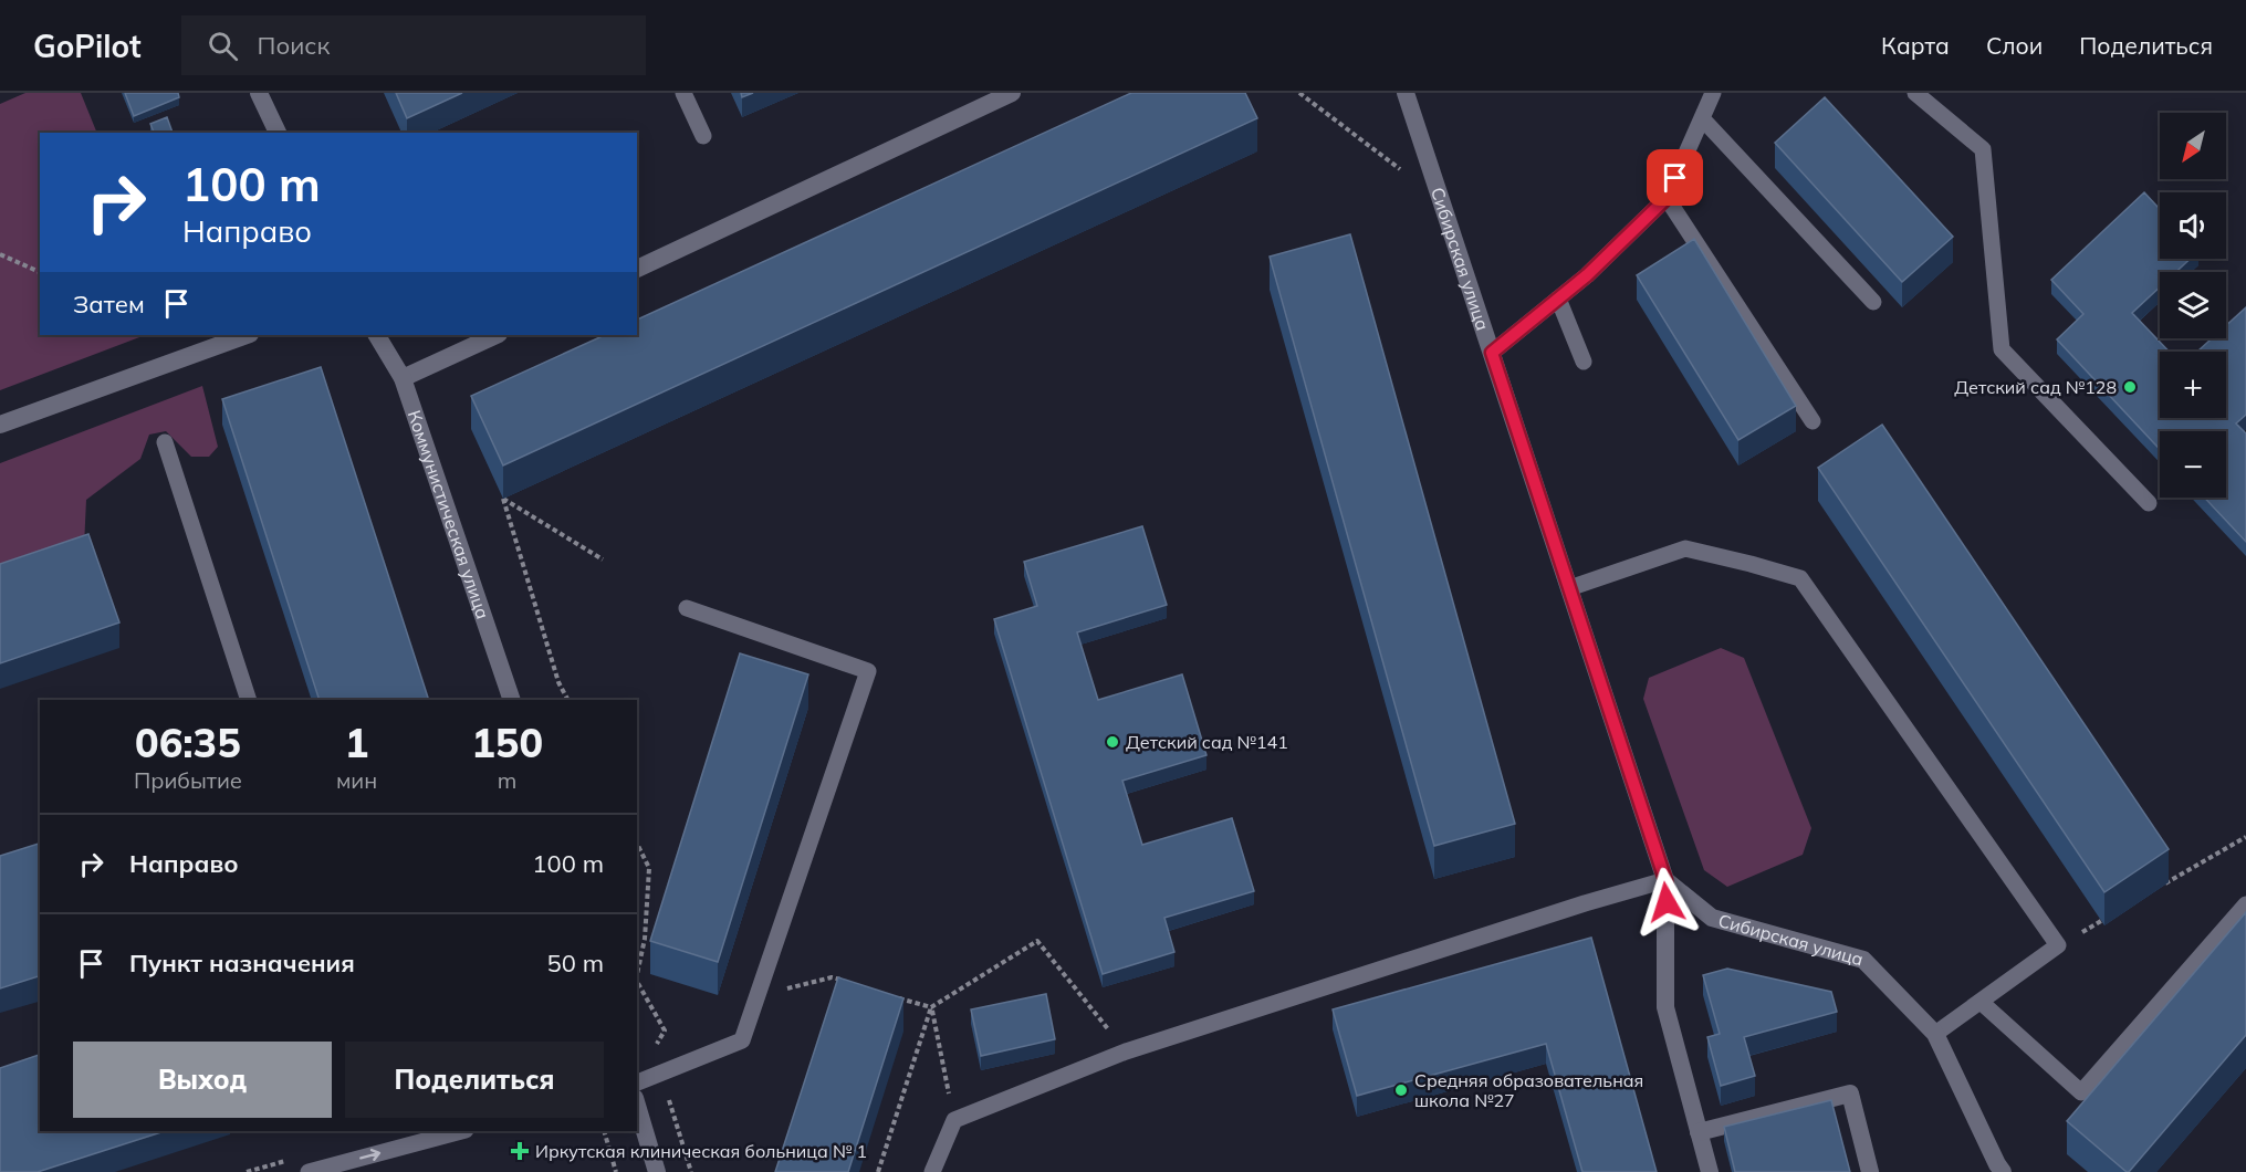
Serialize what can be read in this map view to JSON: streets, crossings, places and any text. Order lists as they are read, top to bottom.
{
  "streets": {
    "street": ["Сибирская улица", "Коммунистическая улица"]
  },
  "places": {
    "other": ["Детский сад №128", "Детский сад №141", "Средняя образовательная школа №27"],
    "health": ["Иркутская клиническая больница № 1"]
  },
  "north": "bottom left",
  "page": {
    "header": "GoPilot",
    "search": "Поиск",
    "nav": ["Карта", "Слои", "Поделиться"],
    "map_buttons": ["+", "−"],
    "turn": ["100 m", "Направо"],
    "then": "Затем",
    "eta": [
      "06:35",
      "Прибытие",
      "1",
      "мин",
      "150",
      "m"
    ],
    "list": [
      {
        "name": "Направо",
        "value": "100 m"
      },
      {
        "name": "Пункт назначения",
        "value": "50 m"
      }
    ],
    "buttons": ["Выход", "Поделиться"]
  }
}
